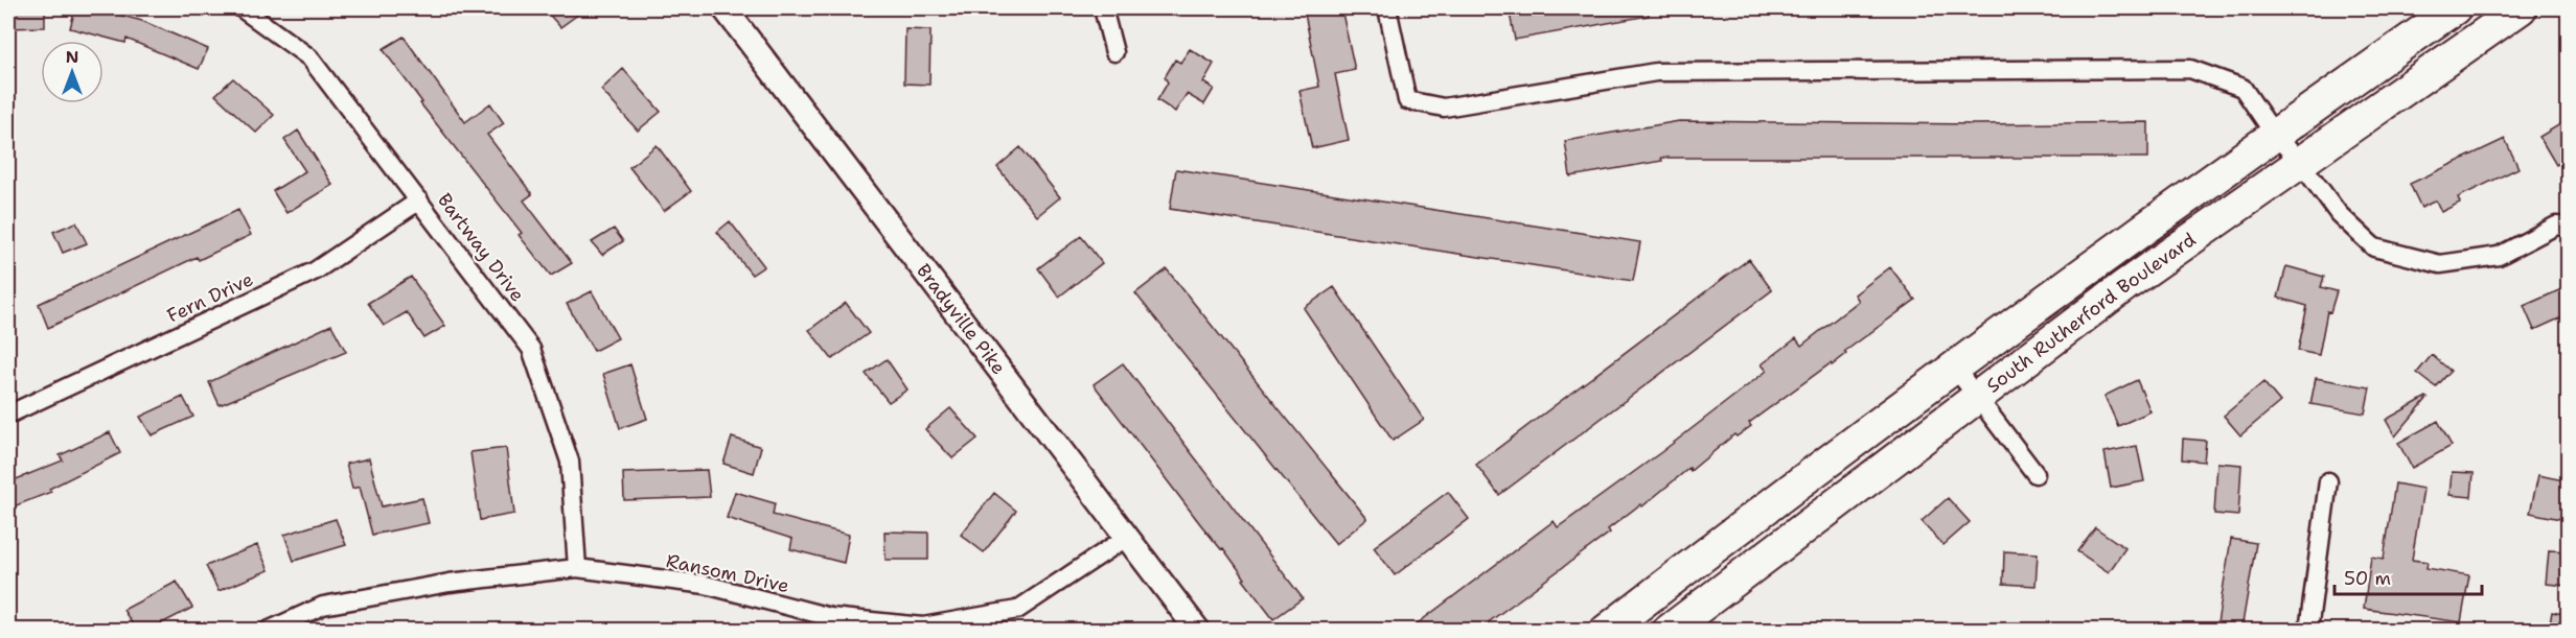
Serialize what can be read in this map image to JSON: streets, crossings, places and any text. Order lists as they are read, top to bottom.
{
  "streets": {
    "highway": ["South Rutherford Boulevard"],
    "main road": ["Bradyville Pike"],
    "street": ["Bartway Drive", "Fern Drive", "Ransom Drive"]
  },
  "crossings": [
    ["Bartway Drive", "Fern Drive"],
    ["Bartway Drive", "Ransom Drive"],
    ["Bradyville Pike", "Ransom Drive"]
  ],
  "scale_bar": "50 m",
  "north": "top"
}
